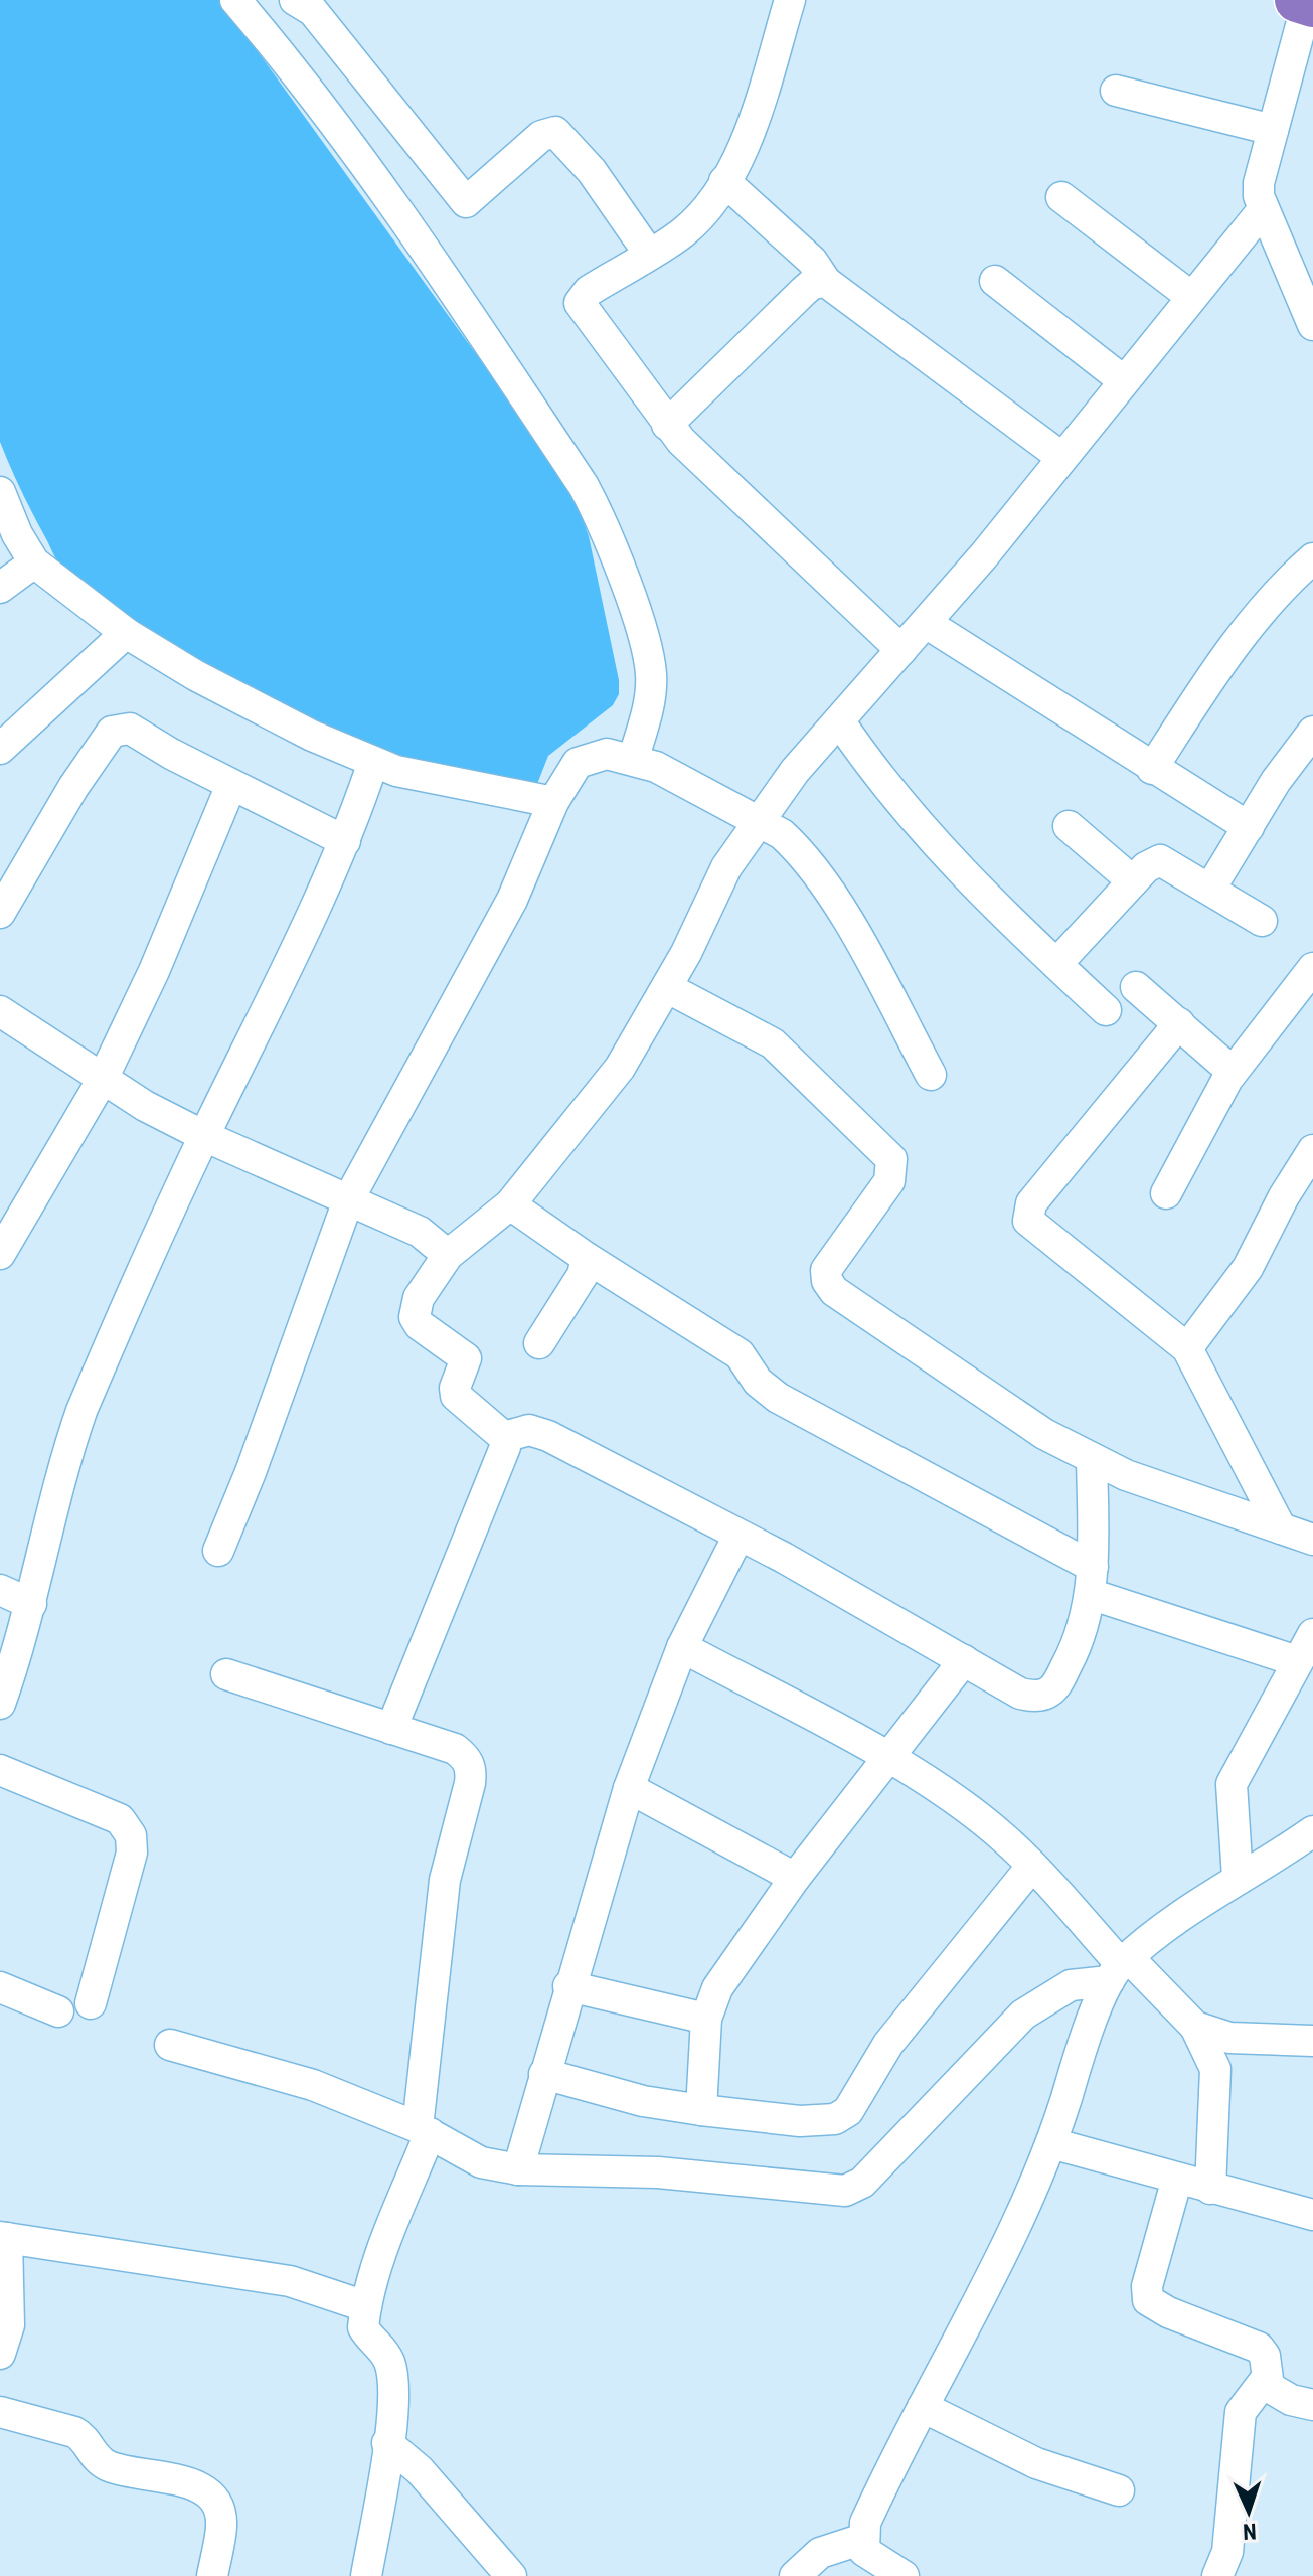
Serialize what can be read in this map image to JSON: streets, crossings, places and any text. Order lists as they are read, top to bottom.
{
  "north": "bottom"
}
